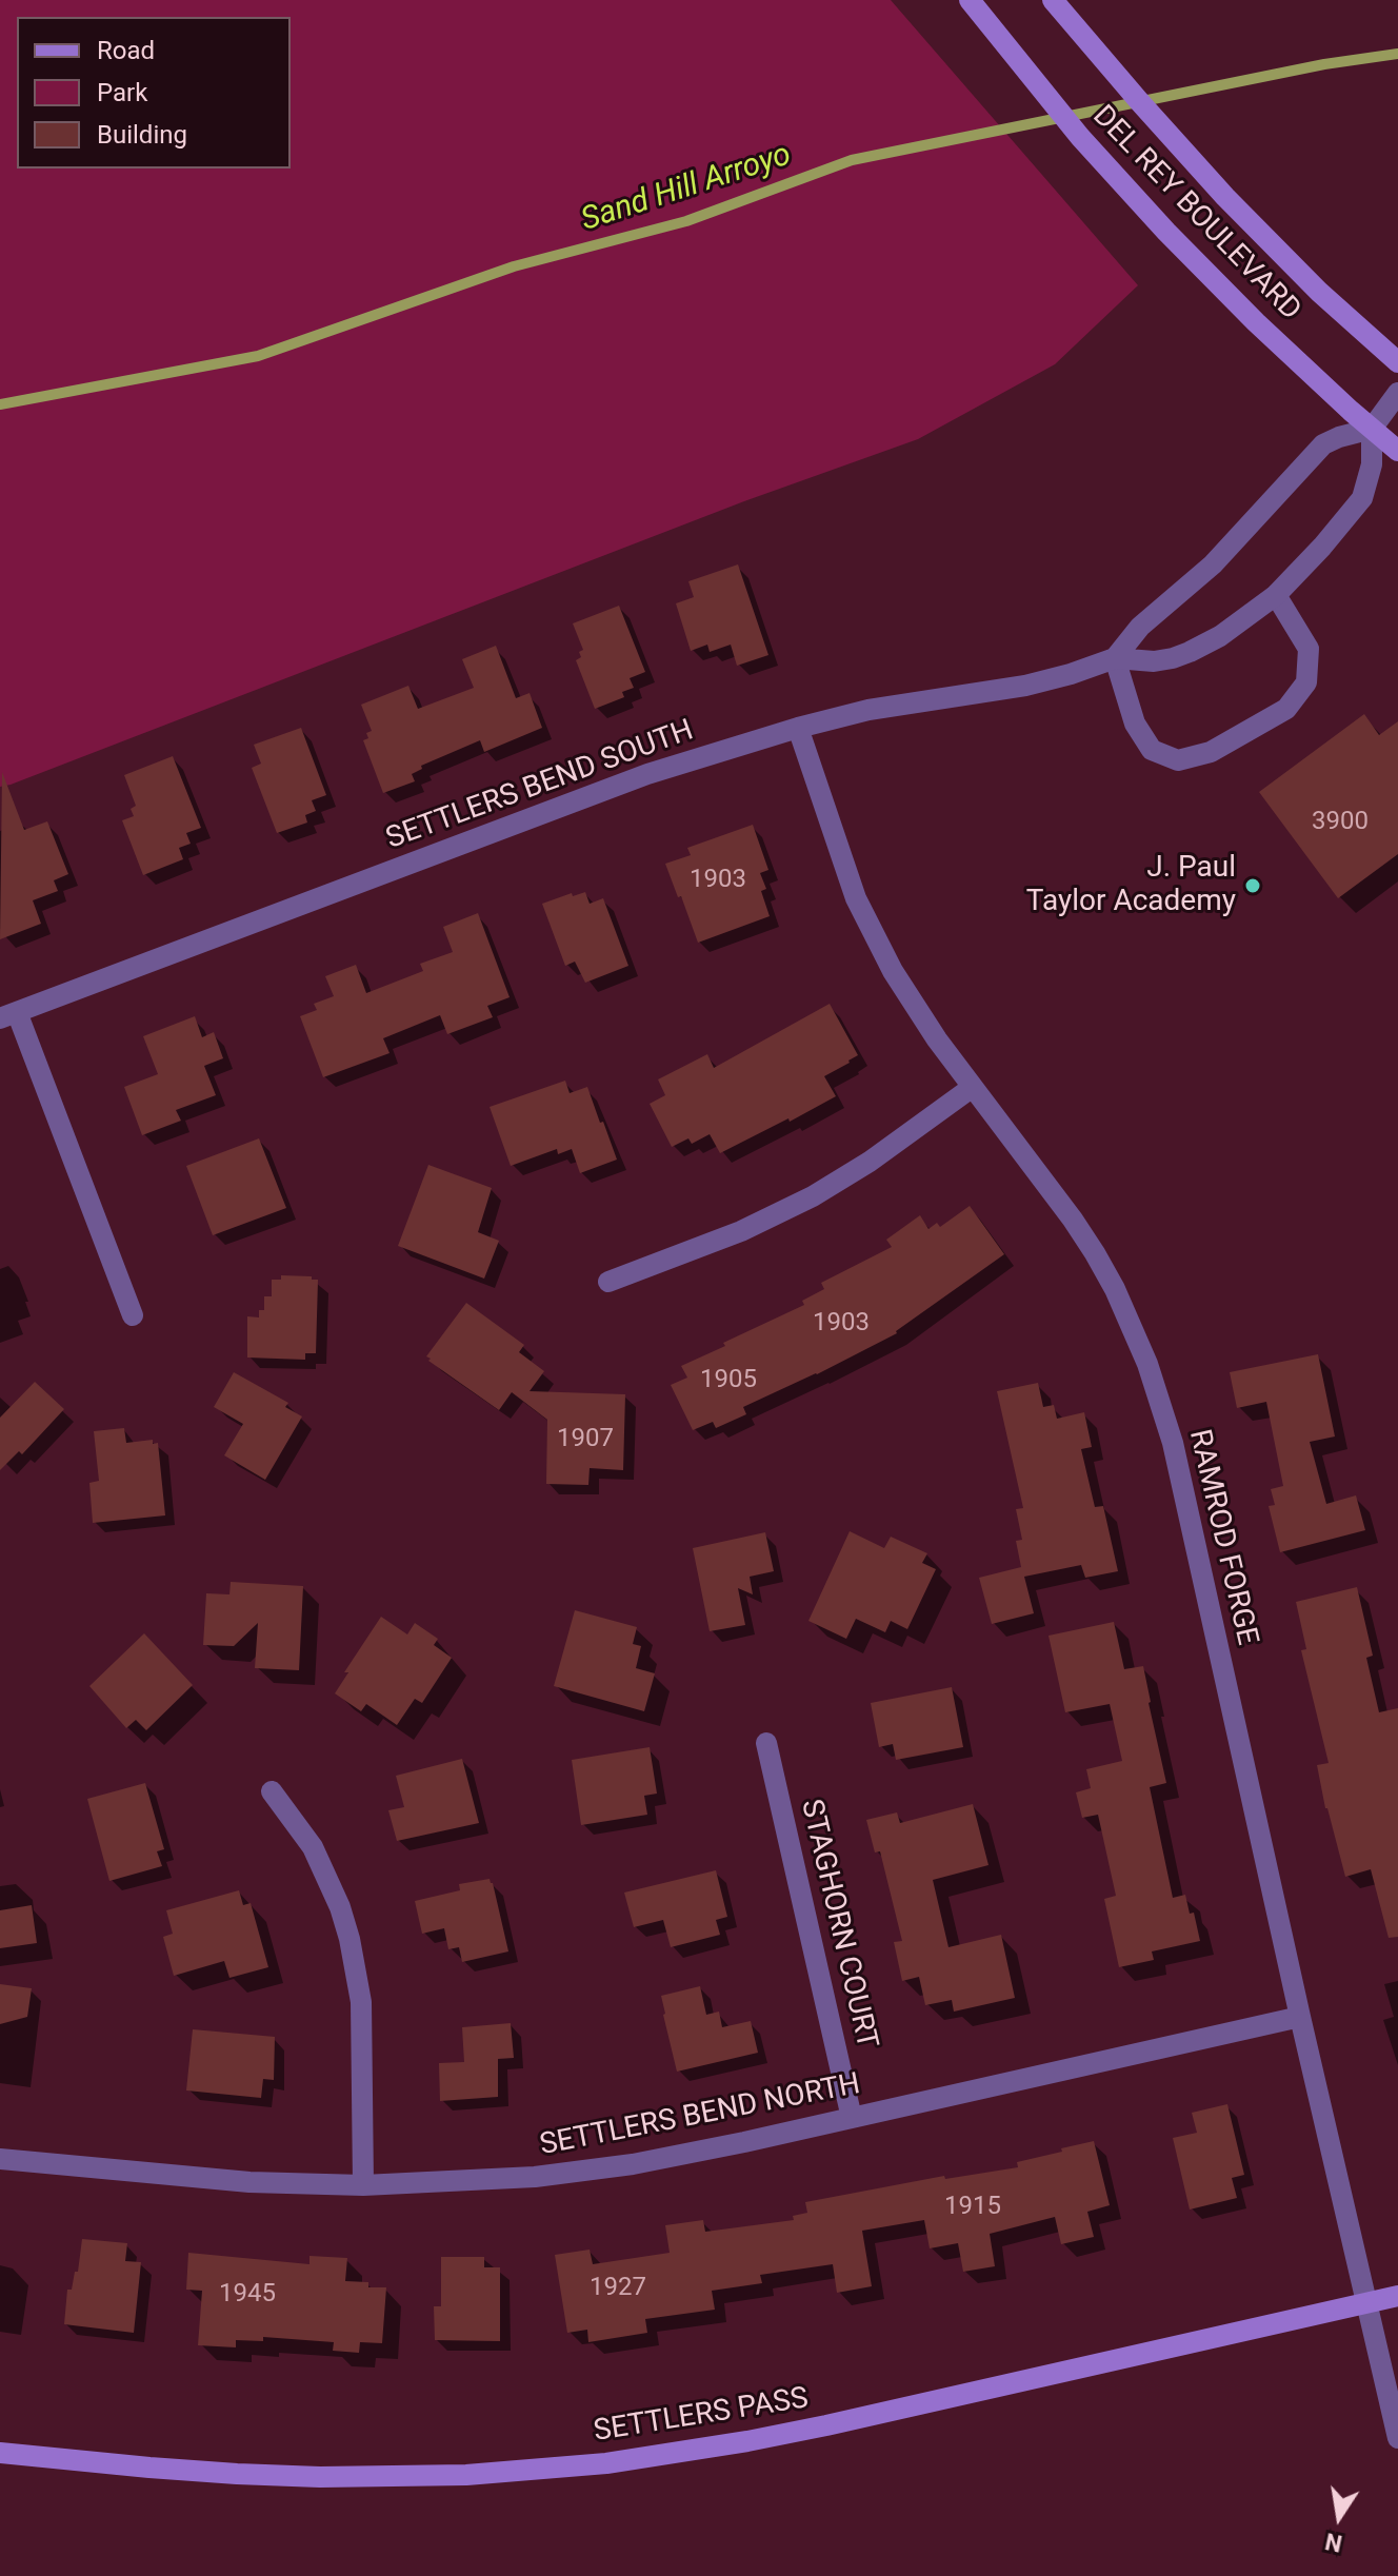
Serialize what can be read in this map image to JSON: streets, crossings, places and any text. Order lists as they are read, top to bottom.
{
  "streets": {
    "street": [
      "DEL REY BOULEVARD",
      "SETTLERS BEND SOUTH",
      "RAMROD FORGE",
      "STAGHORN COURT",
      "SETTLERS BEND NORTH",
      "SETTLERS PASS"
    ]
  },
  "crossings": [
    ["DEL REY BOULEVARD", "SETTLERS BEND SOUTH"],
    ["SETTLERS BEND SOUTH", "RAMROD FORGE"],
    ["RAMROD FORGE", "SETTLERS BEND NORTH"],
    ["RAMROD FORGE", "SETTLERS PASS"],
    ["STAGHORN COURT", "SETTLERS BEND NORTH"]
  ],
  "water": ["Sand Hill Arroyo"],
  "places": ["J. Paul Taylor Academy"],
  "house_numbers": [
    "3900",
    "1903",
    "1903",
    "1905",
    "1907",
    "1915",
    "1927",
    "1945"
  ],
  "legend": ["Road", "Park", "Building"],
  "north": "bottom"
}
